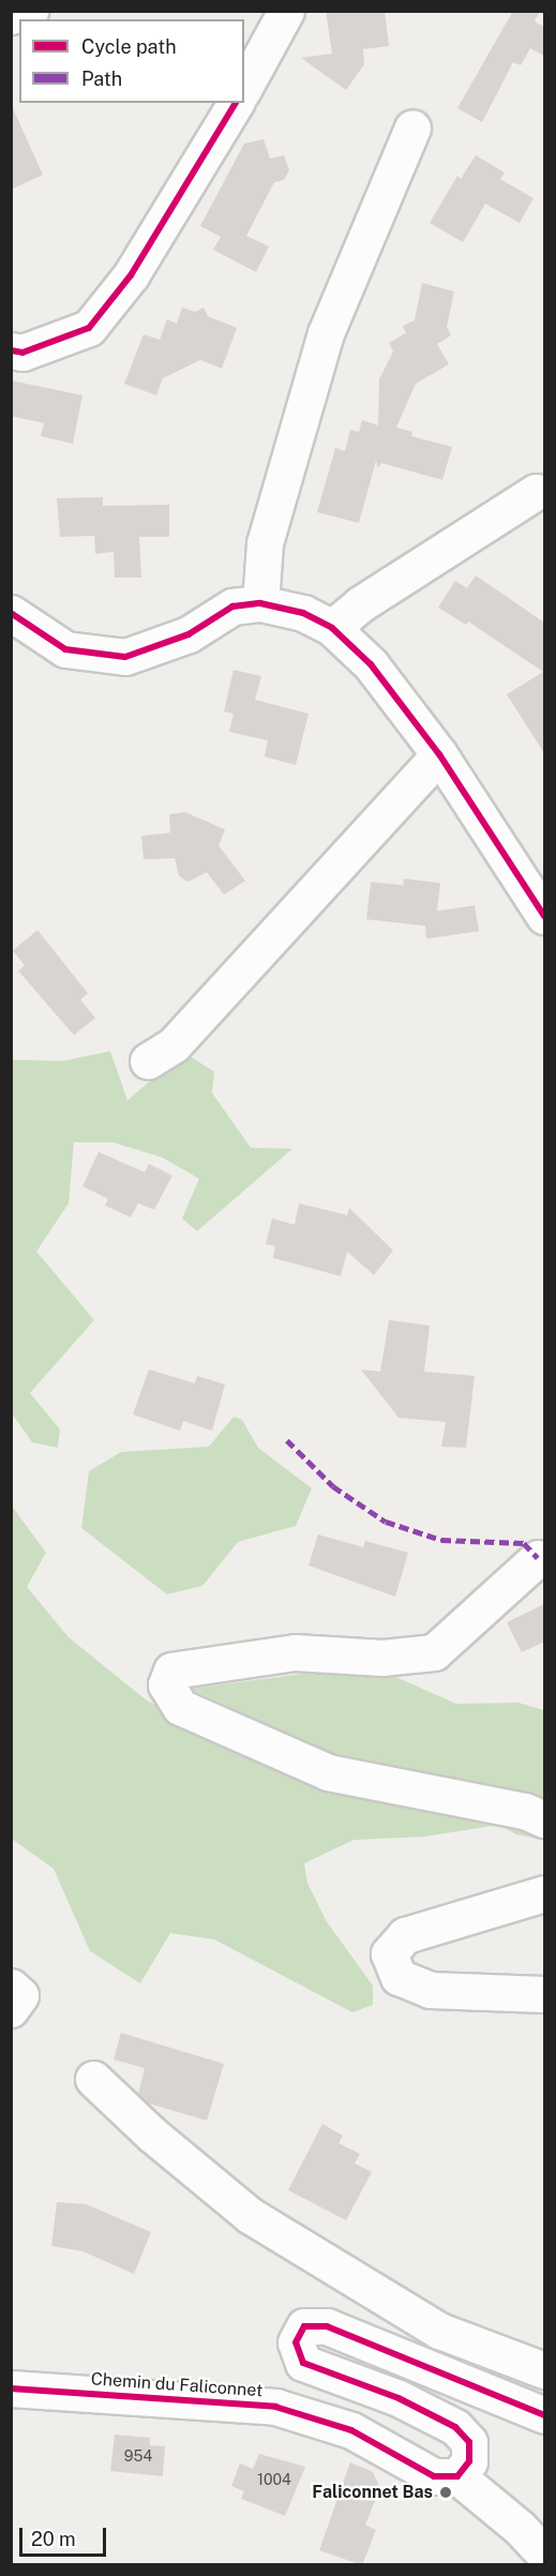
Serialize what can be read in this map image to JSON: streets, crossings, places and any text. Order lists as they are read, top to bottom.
{
  "streets": {
    "street": ["Chemin du Faliconnet"]
  },
  "places": ["Faliconnet Bas"],
  "house_numbers": ["954", "1004"],
  "legend": ["Cycle path", "Path"],
  "scale_bar": "20 m"
}
